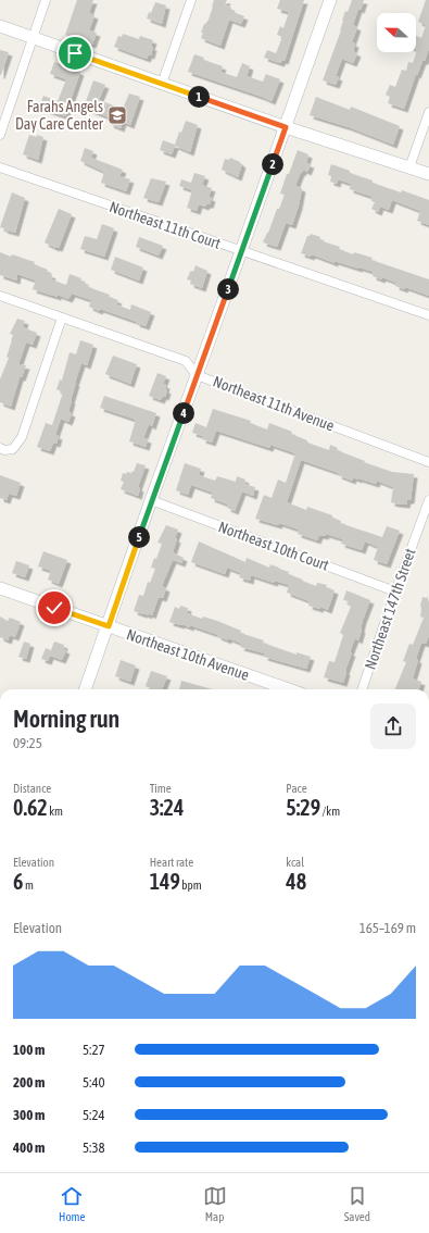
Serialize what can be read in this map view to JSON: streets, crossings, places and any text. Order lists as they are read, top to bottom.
{
  "streets": {
    "street": [
      "Northeast 11th Court",
      "Northeast 11th Avenue",
      "Northeast 10th Court",
      "Northeast 147th Street",
      "Northeast 10th Avenue"
    ]
  },
  "crossings": [
    ["Northeast 10th Court", "Northeast 147th Street"]
  ],
  "places": {
    "school or university": ["Farahs Angels Day Care Center"]
  },
  "north": "left",
  "page": {
    "pins": [
      "1",
      "2",
      "3",
      "4",
      "5"
    ],
    "heading": ["Morning run", "09:25"],
    "stats": [
      ["Distance", "0.62 km"],
      ["Time", "3:24"],
      ["Pace", "5:29 /km"],
      ["Elevation", "6 m"],
      ["Heart rate", "149 bpm"],
      ["kcal", "48"]
    ],
    "chart": ["Elevation", "165–169 m"],
    "list": [
      {
        "name": "100 m",
        "note": "5:27"
      },
      {
        "name": "200 m",
        "note": "5:40"
      },
      {
        "name": "300 m",
        "note": "5:24"
      },
      {
        "name": "400 m",
        "note": "5:38"
      }
    ],
    "tabs": ["Home", "Map", "Saved"]
  }
}
